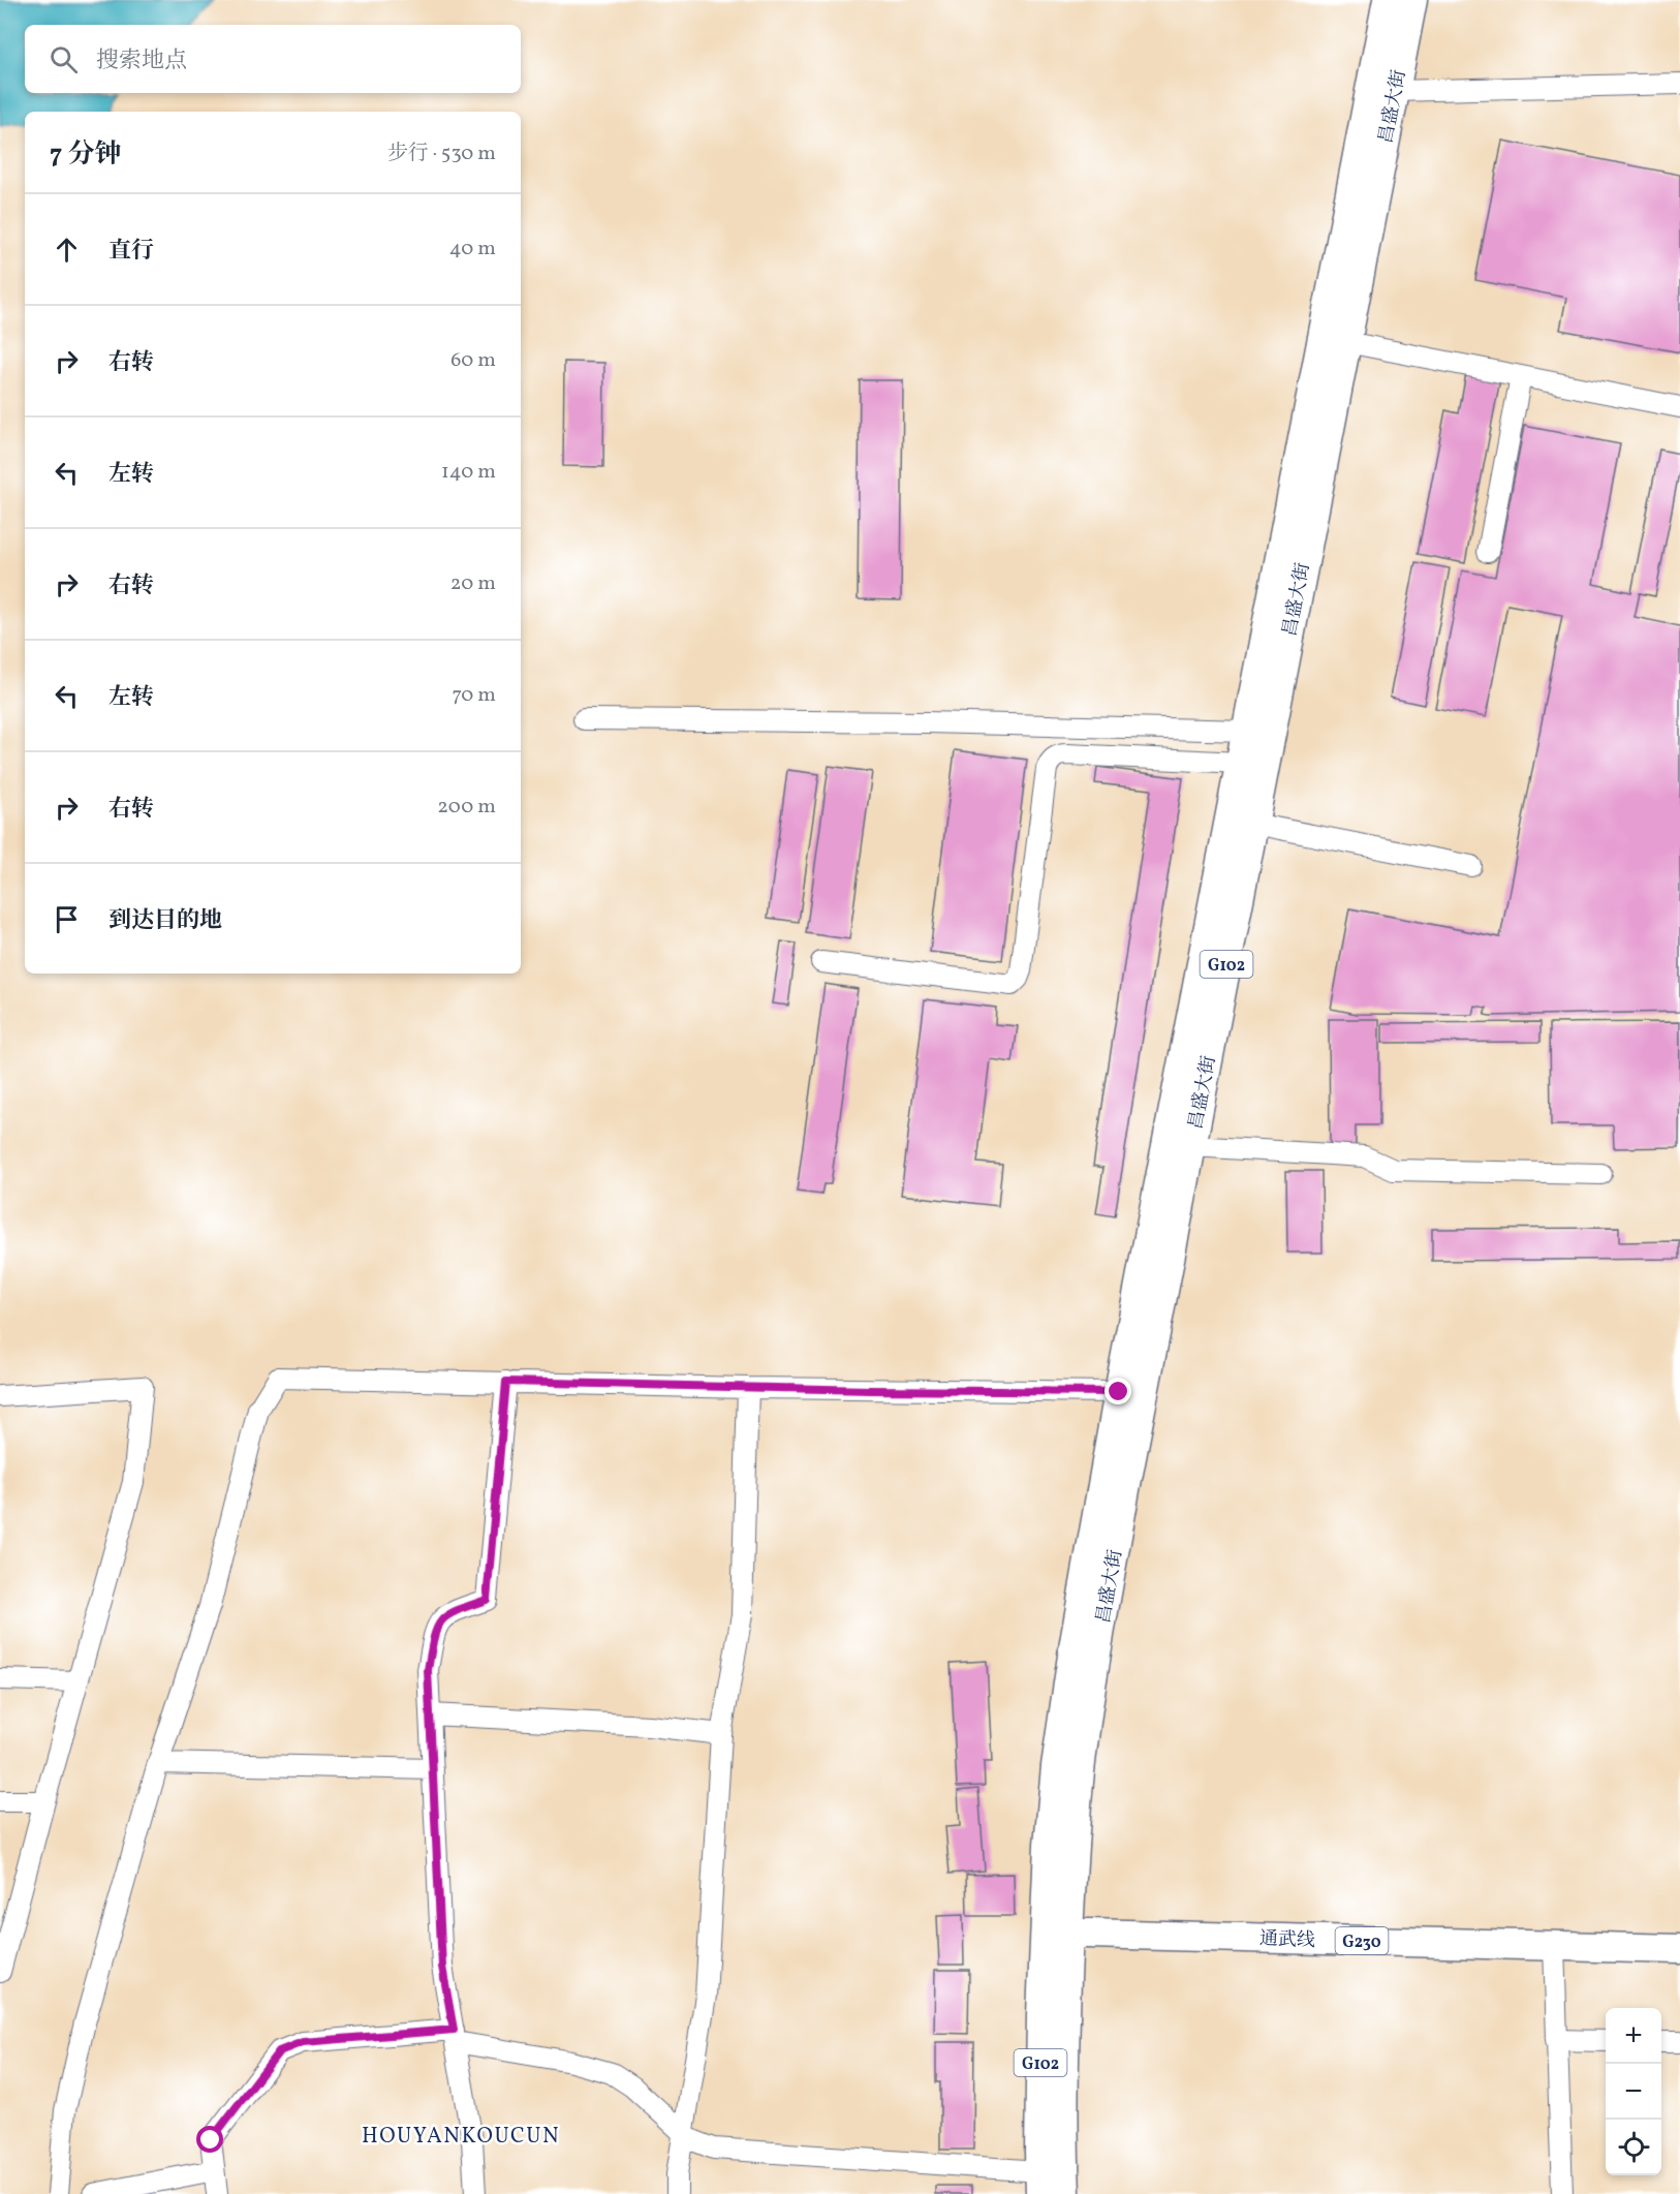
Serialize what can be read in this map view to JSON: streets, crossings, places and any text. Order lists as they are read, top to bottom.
{
  "streets": {
    "highway": [
      "昌盛大街",
      "G102",
      "通武线",
      "G230"
    ]
  },
  "crossings": [
    ["昌盛大街", "通武线"]
  ],
  "districts": ["HOUYANKOUCUN"],
  "page": {
    "search": "搜索地点",
    "heading": ["7 分钟", "步行 · 530 m"],
    "list": [
      ["直行", "40 m"],
      ["右转", "60 m"],
      ["左转", "140 m"],
      ["右转", "20 m"],
      ["左转", "70 m"],
      ["右转", "200 m"],
      "到达目的地"
    ],
    "map_buttons": ["+", "−"]
  }
}
